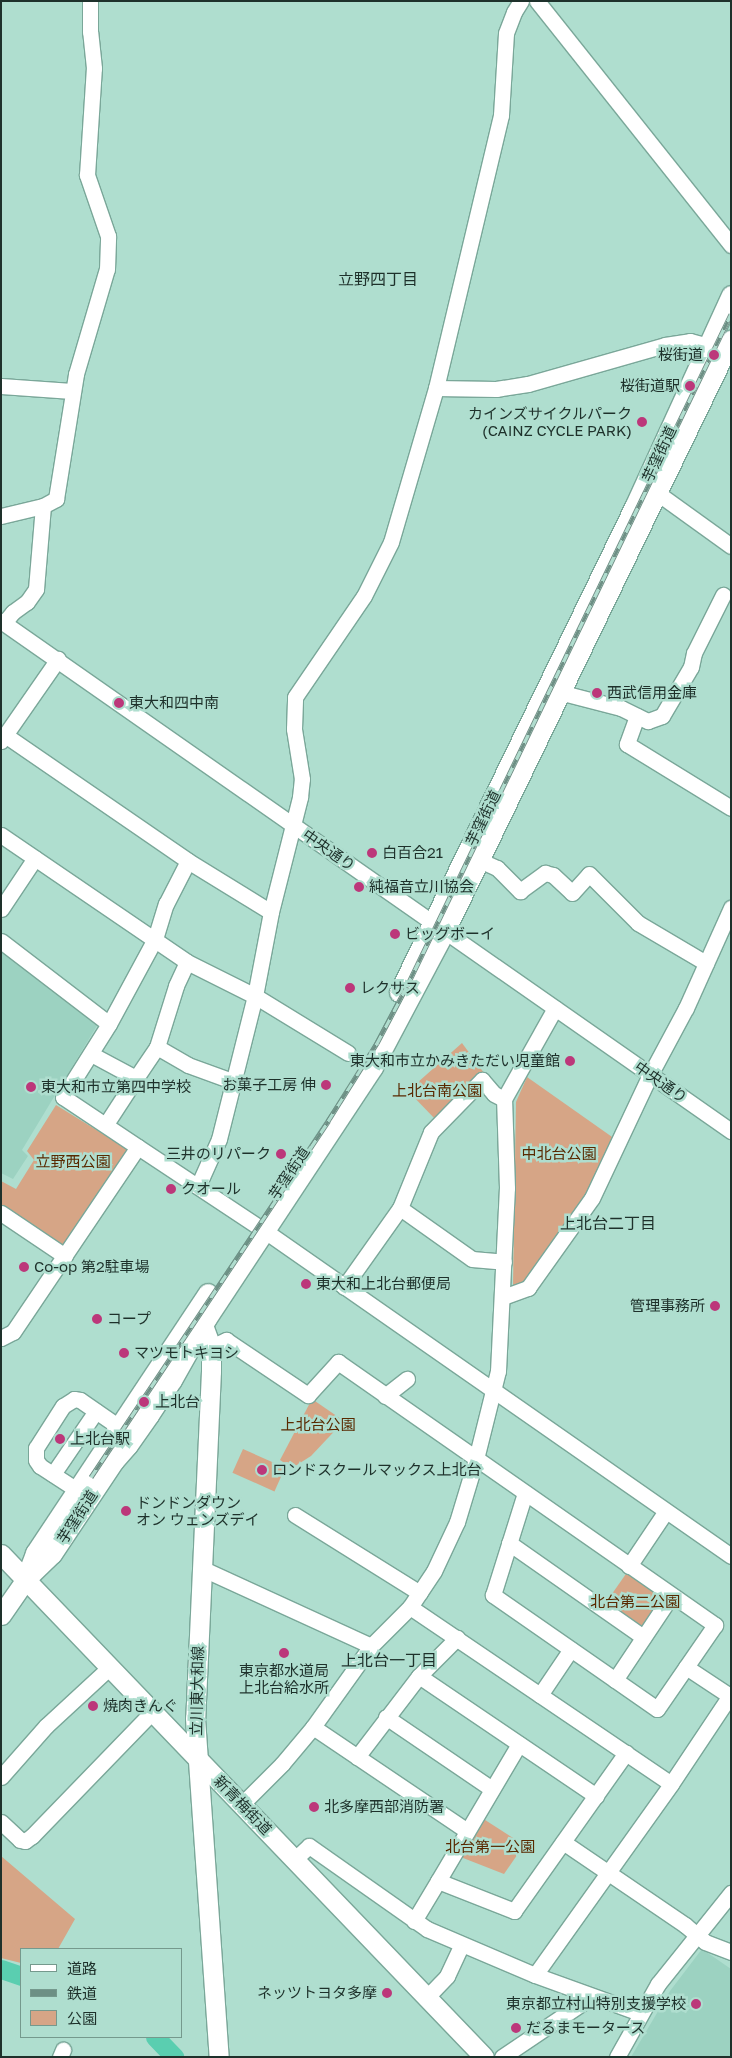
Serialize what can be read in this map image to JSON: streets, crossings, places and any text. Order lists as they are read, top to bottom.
{
  "streets": {
    "main road": ["芋窪街道", "立川東大和線", "新青梅街道"],
    "street": ["中央通り"]
  },
  "crossings": [
    ["芋窪街道", "中央通り"],
    ["芋窪街道", "立川東大和線"],
    ["芋窪街道", "新青梅街道"],
    ["立川東大和線", "新青梅街道"]
  ],
  "districts": ["立野四丁目", "上北台二丁目", "上北台一丁目"],
  "parks": [
    "上北台南公園",
    "中北台公園",
    "立野西公園",
    "上北台公園",
    "北台第二公園",
    "北台第一公園"
  ],
  "places": [
    "桜街道",
    "桜街道駅",
    "カインズサイクルパーク (CAINZ CYCLE PARK)",
    "西武信用金庫",
    "東大和四中南",
    "白百合21",
    "純福音立川協会",
    "ビッグボーイ",
    "レクサス",
    "東大和市立かみきただい児童館",
    "お菓子工房 伸",
    "東大和市立第四中学校",
    "三井のリパーク",
    "クオール",
    "Co-op 第2駐車場",
    "東大和上北台郵便局",
    "管理事務所",
    "コープ",
    "マツモトキヨシ",
    "上北台",
    "上北台駅",
    "ロンドスクールマックス上北台",
    "ドンドンダウン オン ウェンズデイ",
    "東京都水道局 上北台給水所",
    "焼肉きんぐ",
    "北多摩西部消防署",
    "ネッツトヨタ多摩",
    "東京都立村山特別支援学校",
    "だるまモータース"
  ],
  "legend": ["道路", "鉄道", "公園"]
}
